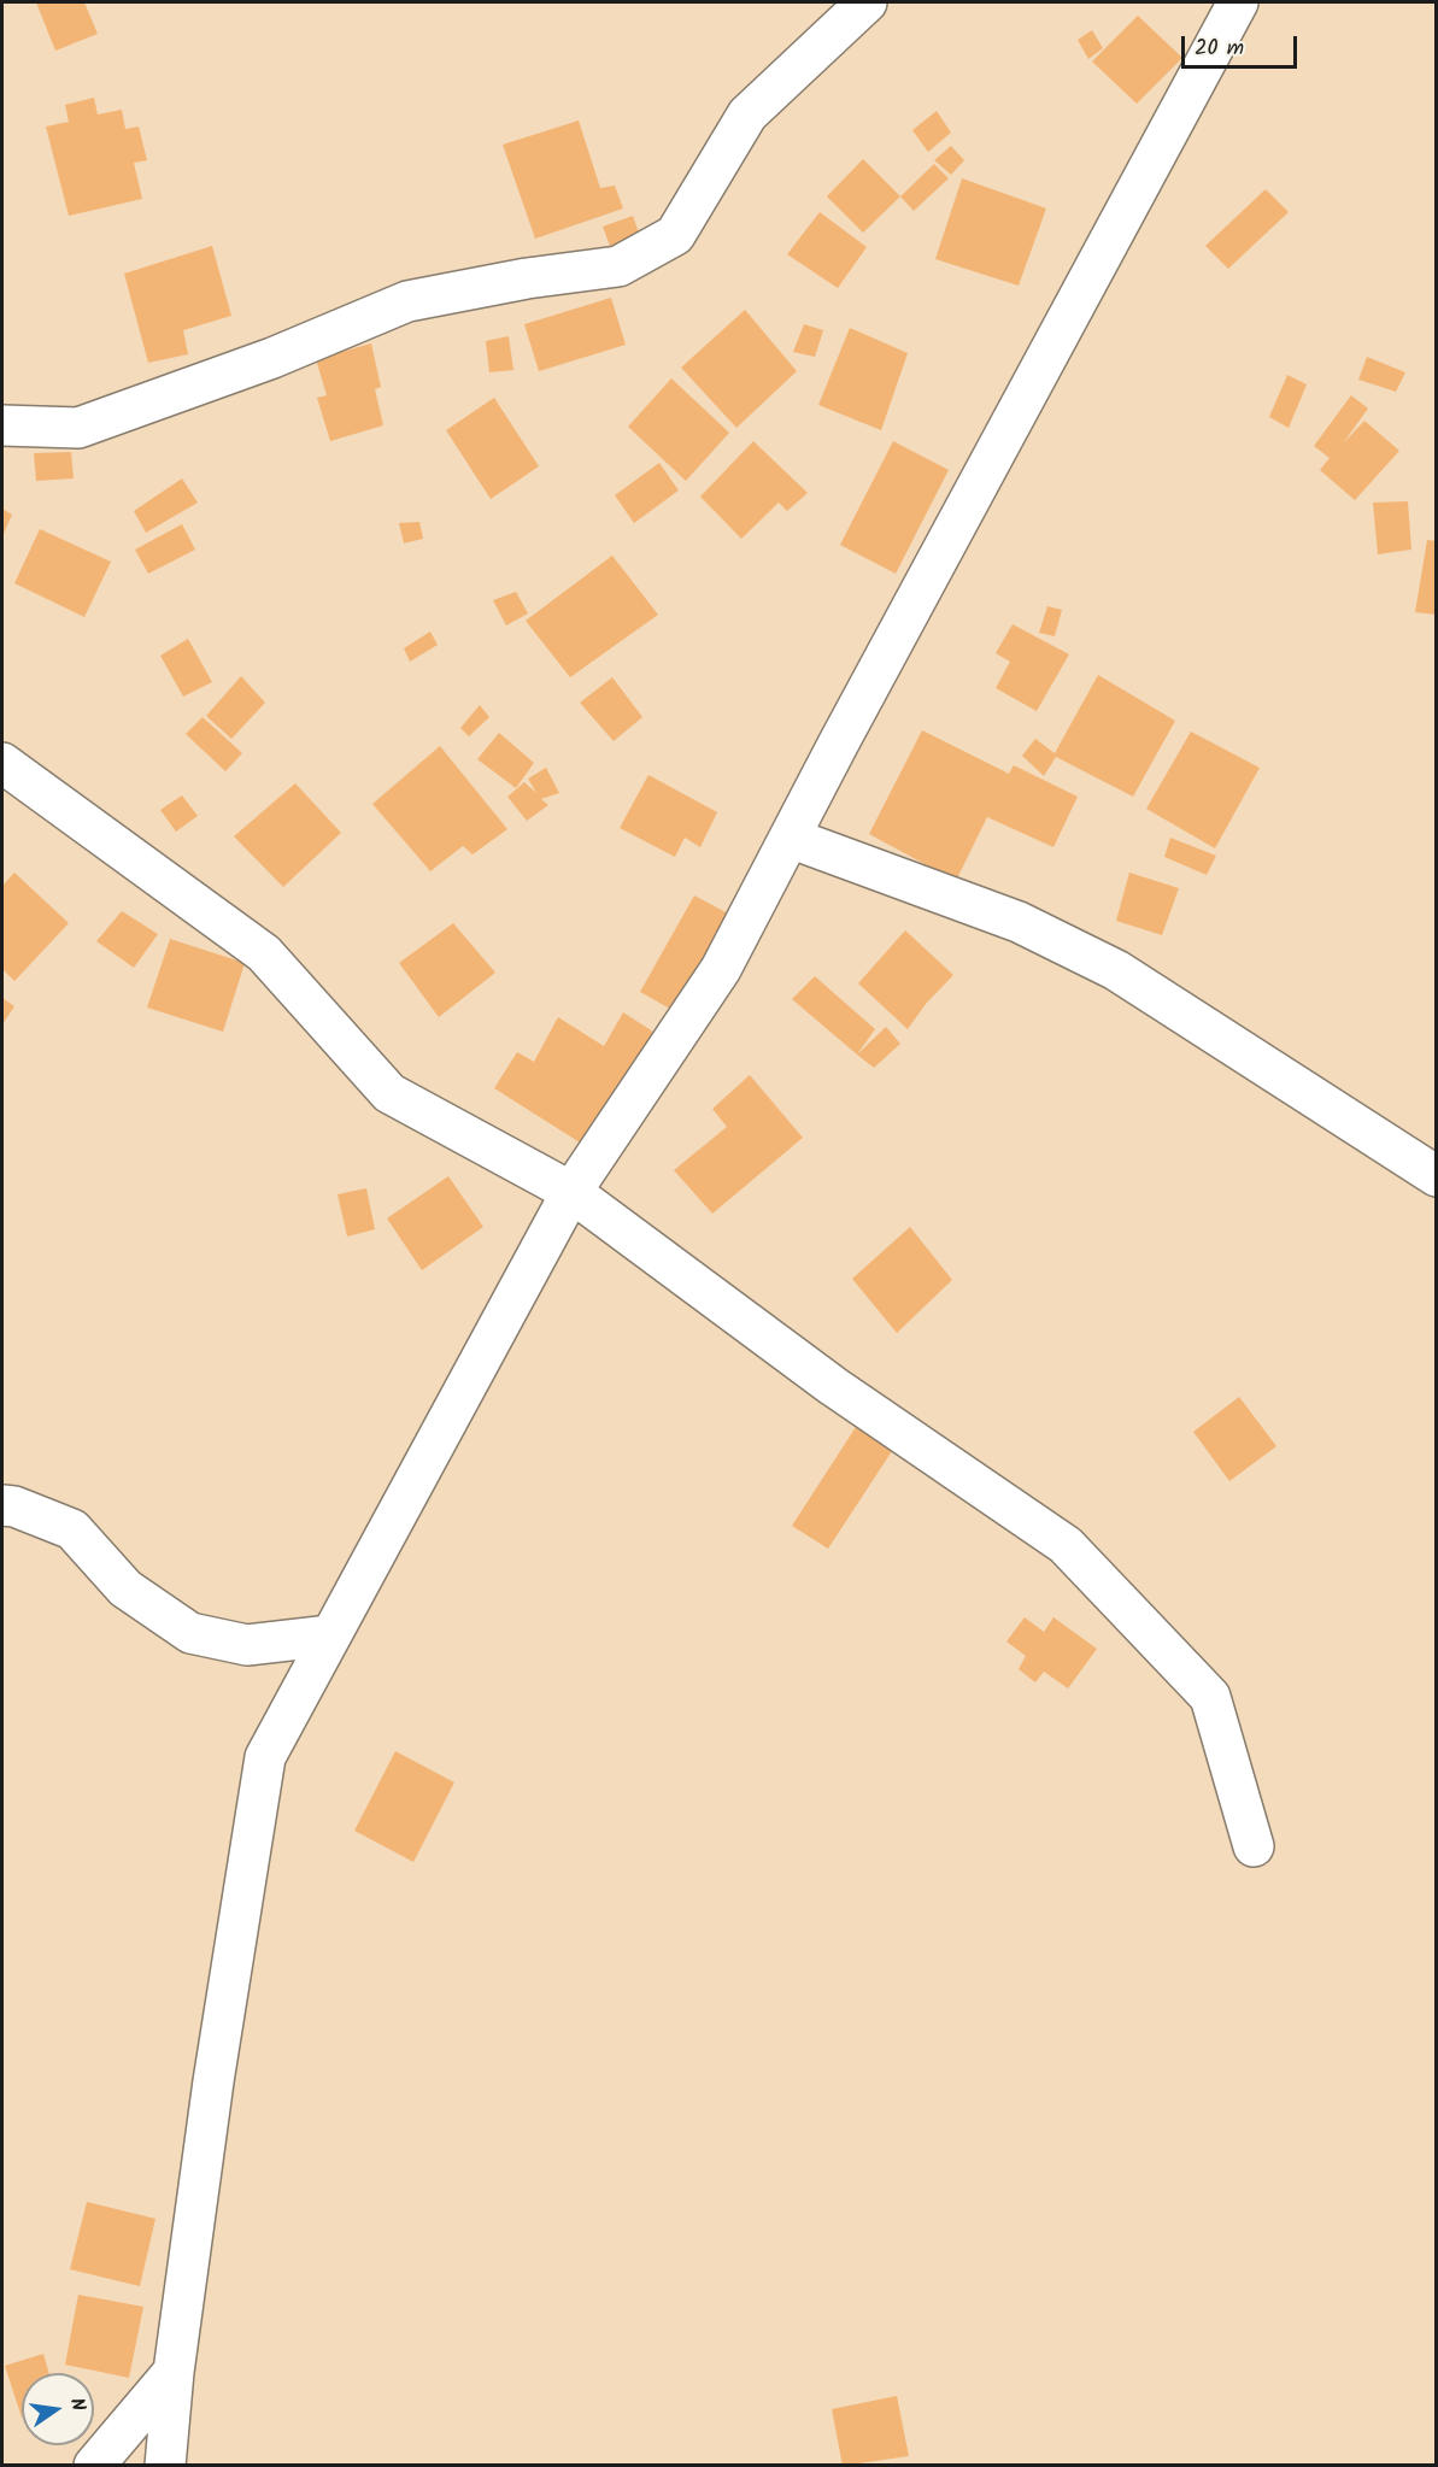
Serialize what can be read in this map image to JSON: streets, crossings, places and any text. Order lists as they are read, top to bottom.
{
  "scale_bar": "20 m",
  "north": "right"
}
